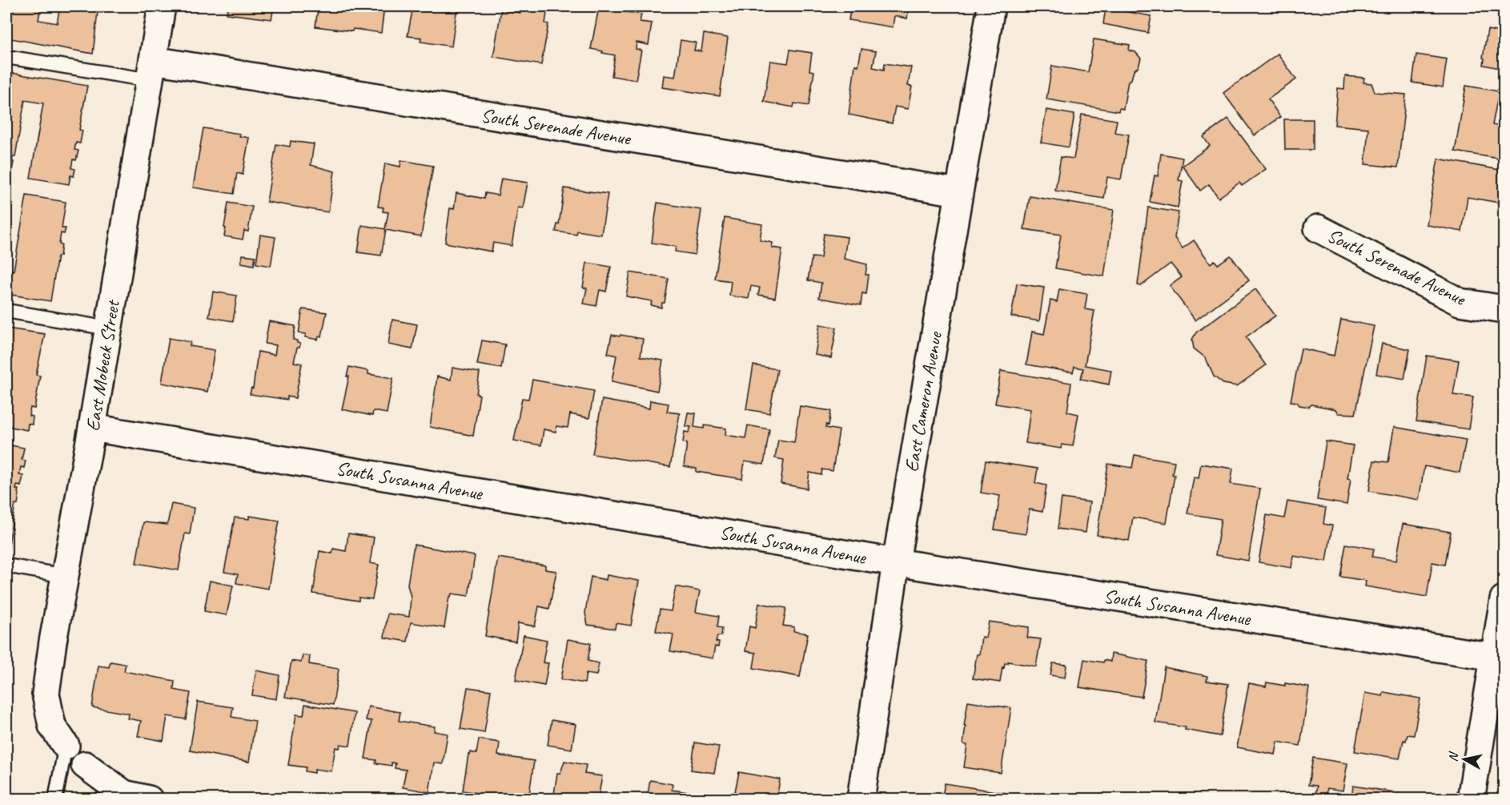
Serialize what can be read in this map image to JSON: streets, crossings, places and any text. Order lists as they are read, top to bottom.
{
  "streets": {
    "street": [
      "South Serenade Avenue",
      "East Mobeck Street",
      "East Cameron Avenue",
      "South Susanna Avenue"
    ]
  },
  "crossings": [
    ["South Serenade Avenue", "East Mobeck Street"],
    ["South Serenade Avenue", "East Cameron Avenue"],
    ["East Mobeck Street", "South Susanna Avenue"],
    ["East Cameron Avenue", "South Susanna Avenue"]
  ],
  "north": "left"
}
